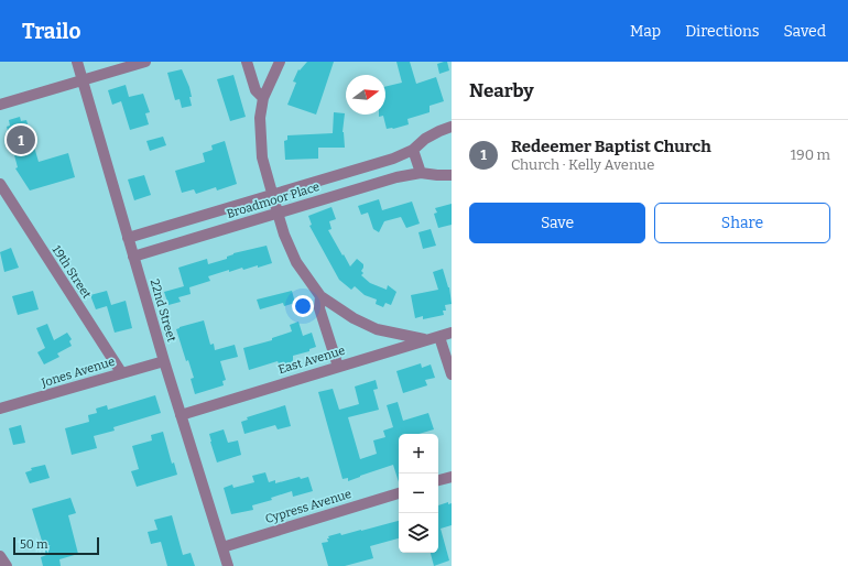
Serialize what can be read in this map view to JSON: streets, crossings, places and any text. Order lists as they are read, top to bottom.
{
  "streets": {
    "street": [
      "Broadmoor Place",
      "19th Street",
      "22nd Street",
      "East Avenue",
      "Jones Avenue",
      "Cypress Avenue"
    ]
  },
  "crossings": [
    ["Broadmoor Place", "22nd Street"],
    ["19th Street", "Jones Avenue"],
    ["22nd Street", "East Avenue"],
    ["22nd Street", "Jones Avenue"],
    ["22nd Street", "Cypress Avenue"]
  ],
  "scale_bar": "50 m",
  "north": "right",
  "page": {
    "header": "Trailo",
    "nav": ["Map", "Directions", "Saved"],
    "heading": "Nearby",
    "list": [
      {
        "mark": "1",
        "name": "Redeemer Baptist Church",
        "note": "Church · Kelly Avenue",
        "value": "190 m"
      }
    ],
    "pins": "1",
    "buttons": ["Save", "Share"],
    "map_buttons": ["+", "−"],
    "scale": "50 m"
  }
}
